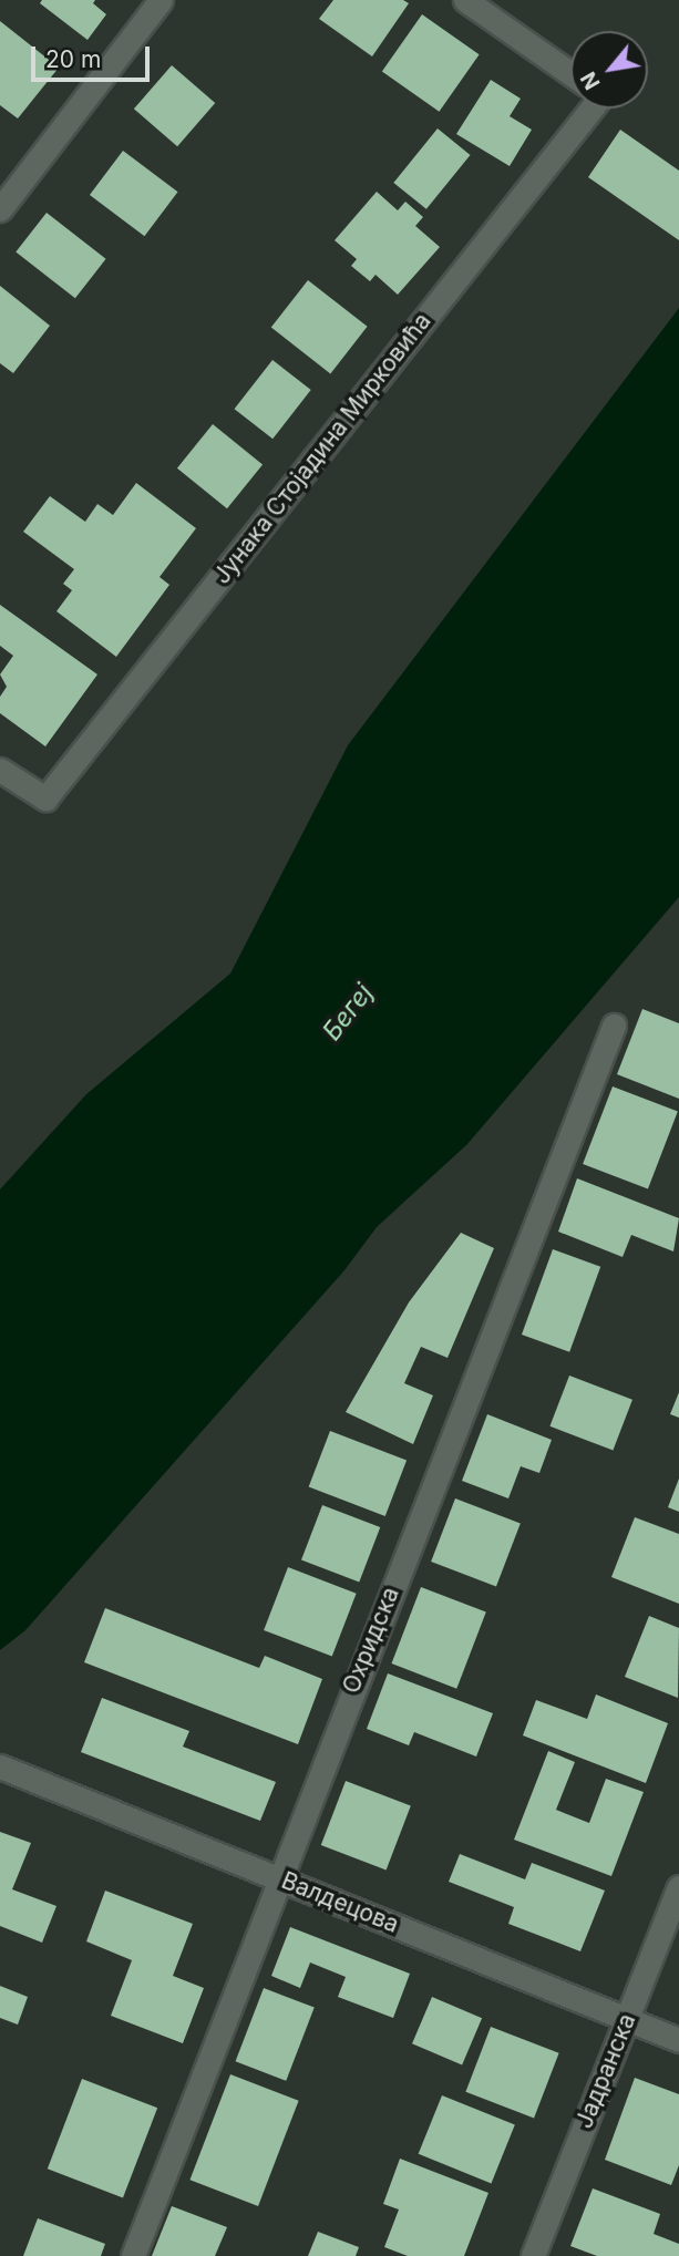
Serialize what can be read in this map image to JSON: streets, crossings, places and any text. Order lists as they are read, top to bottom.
{
  "streets": {
    "street": [
      "Јунака Стојадина Мирковића",
      "Охридска",
      "Валдецова",
      "Јадранска"
    ]
  },
  "crossings": [
    ["Охридска", "Валдецова"],
    ["Валдецова", "Јадранска"]
  ],
  "water": ["Бегеј"],
  "scale_bar": "20 m",
  "north": "bottom left"
}
